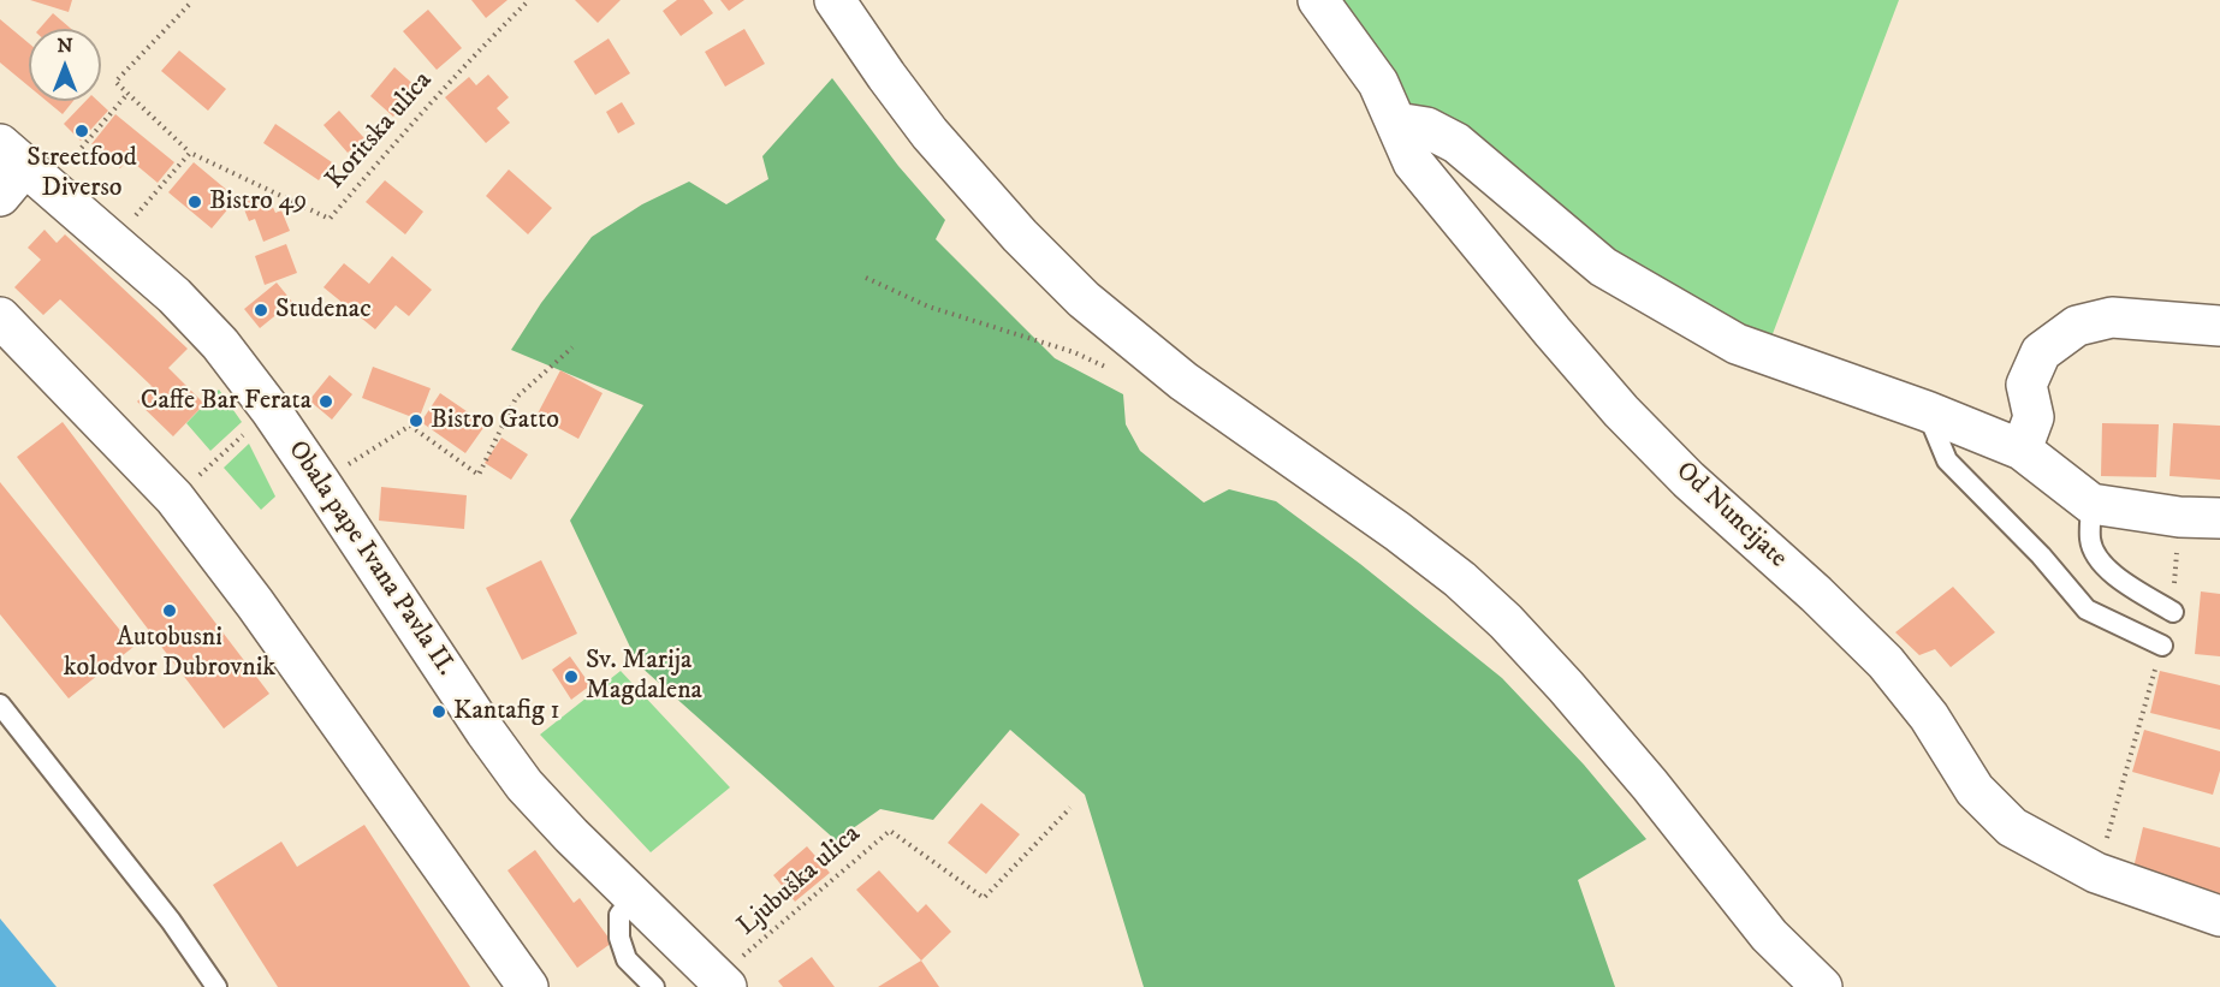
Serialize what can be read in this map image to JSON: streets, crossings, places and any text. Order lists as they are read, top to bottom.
{
  "streets": {
    "street": ["Od Nuncijate", "Obala pape Ivana Pavla II."],
    "path": ["Koritska ulica", "Ljubuška ulica"]
  },
  "crossings": [
    ["Obala pape Ivana Pavla II.", "Ljubuška ulica"]
  ],
  "places": [
    "Streetfood Diverso",
    "Bistro 49",
    "Studenac",
    "Caffe Bar Ferata",
    "Bistro Gatto",
    "Autobusni kolodvor Dubrovnik",
    "Sv. Marija Magdalena",
    "Kantafig 1"
  ],
  "north": "top"
}
